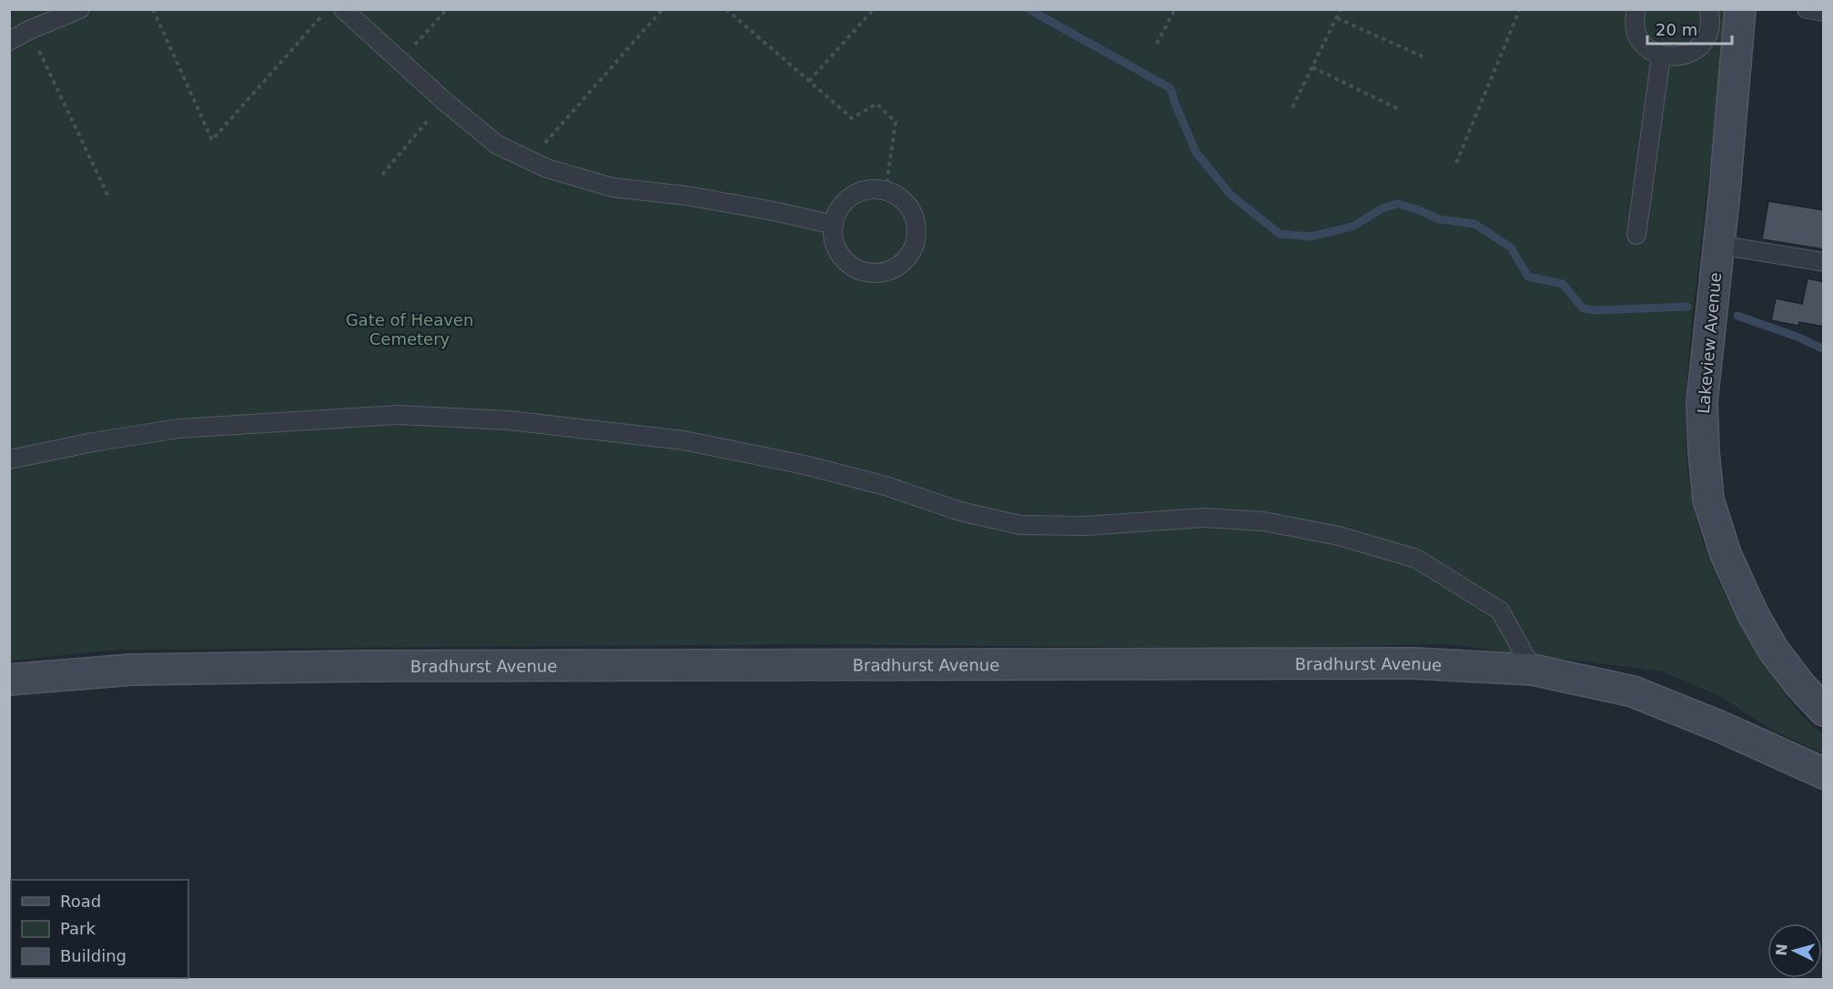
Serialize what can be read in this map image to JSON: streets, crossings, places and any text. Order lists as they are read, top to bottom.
{
  "streets": {
    "main road": ["Lakeview Avenue", "Bradhurst Avenue"]
  },
  "parks": ["Gate of Heaven Cemetery"],
  "legend": ["Road", "Park", "Building"],
  "scale_bar": "20 m",
  "north": "left"
}
